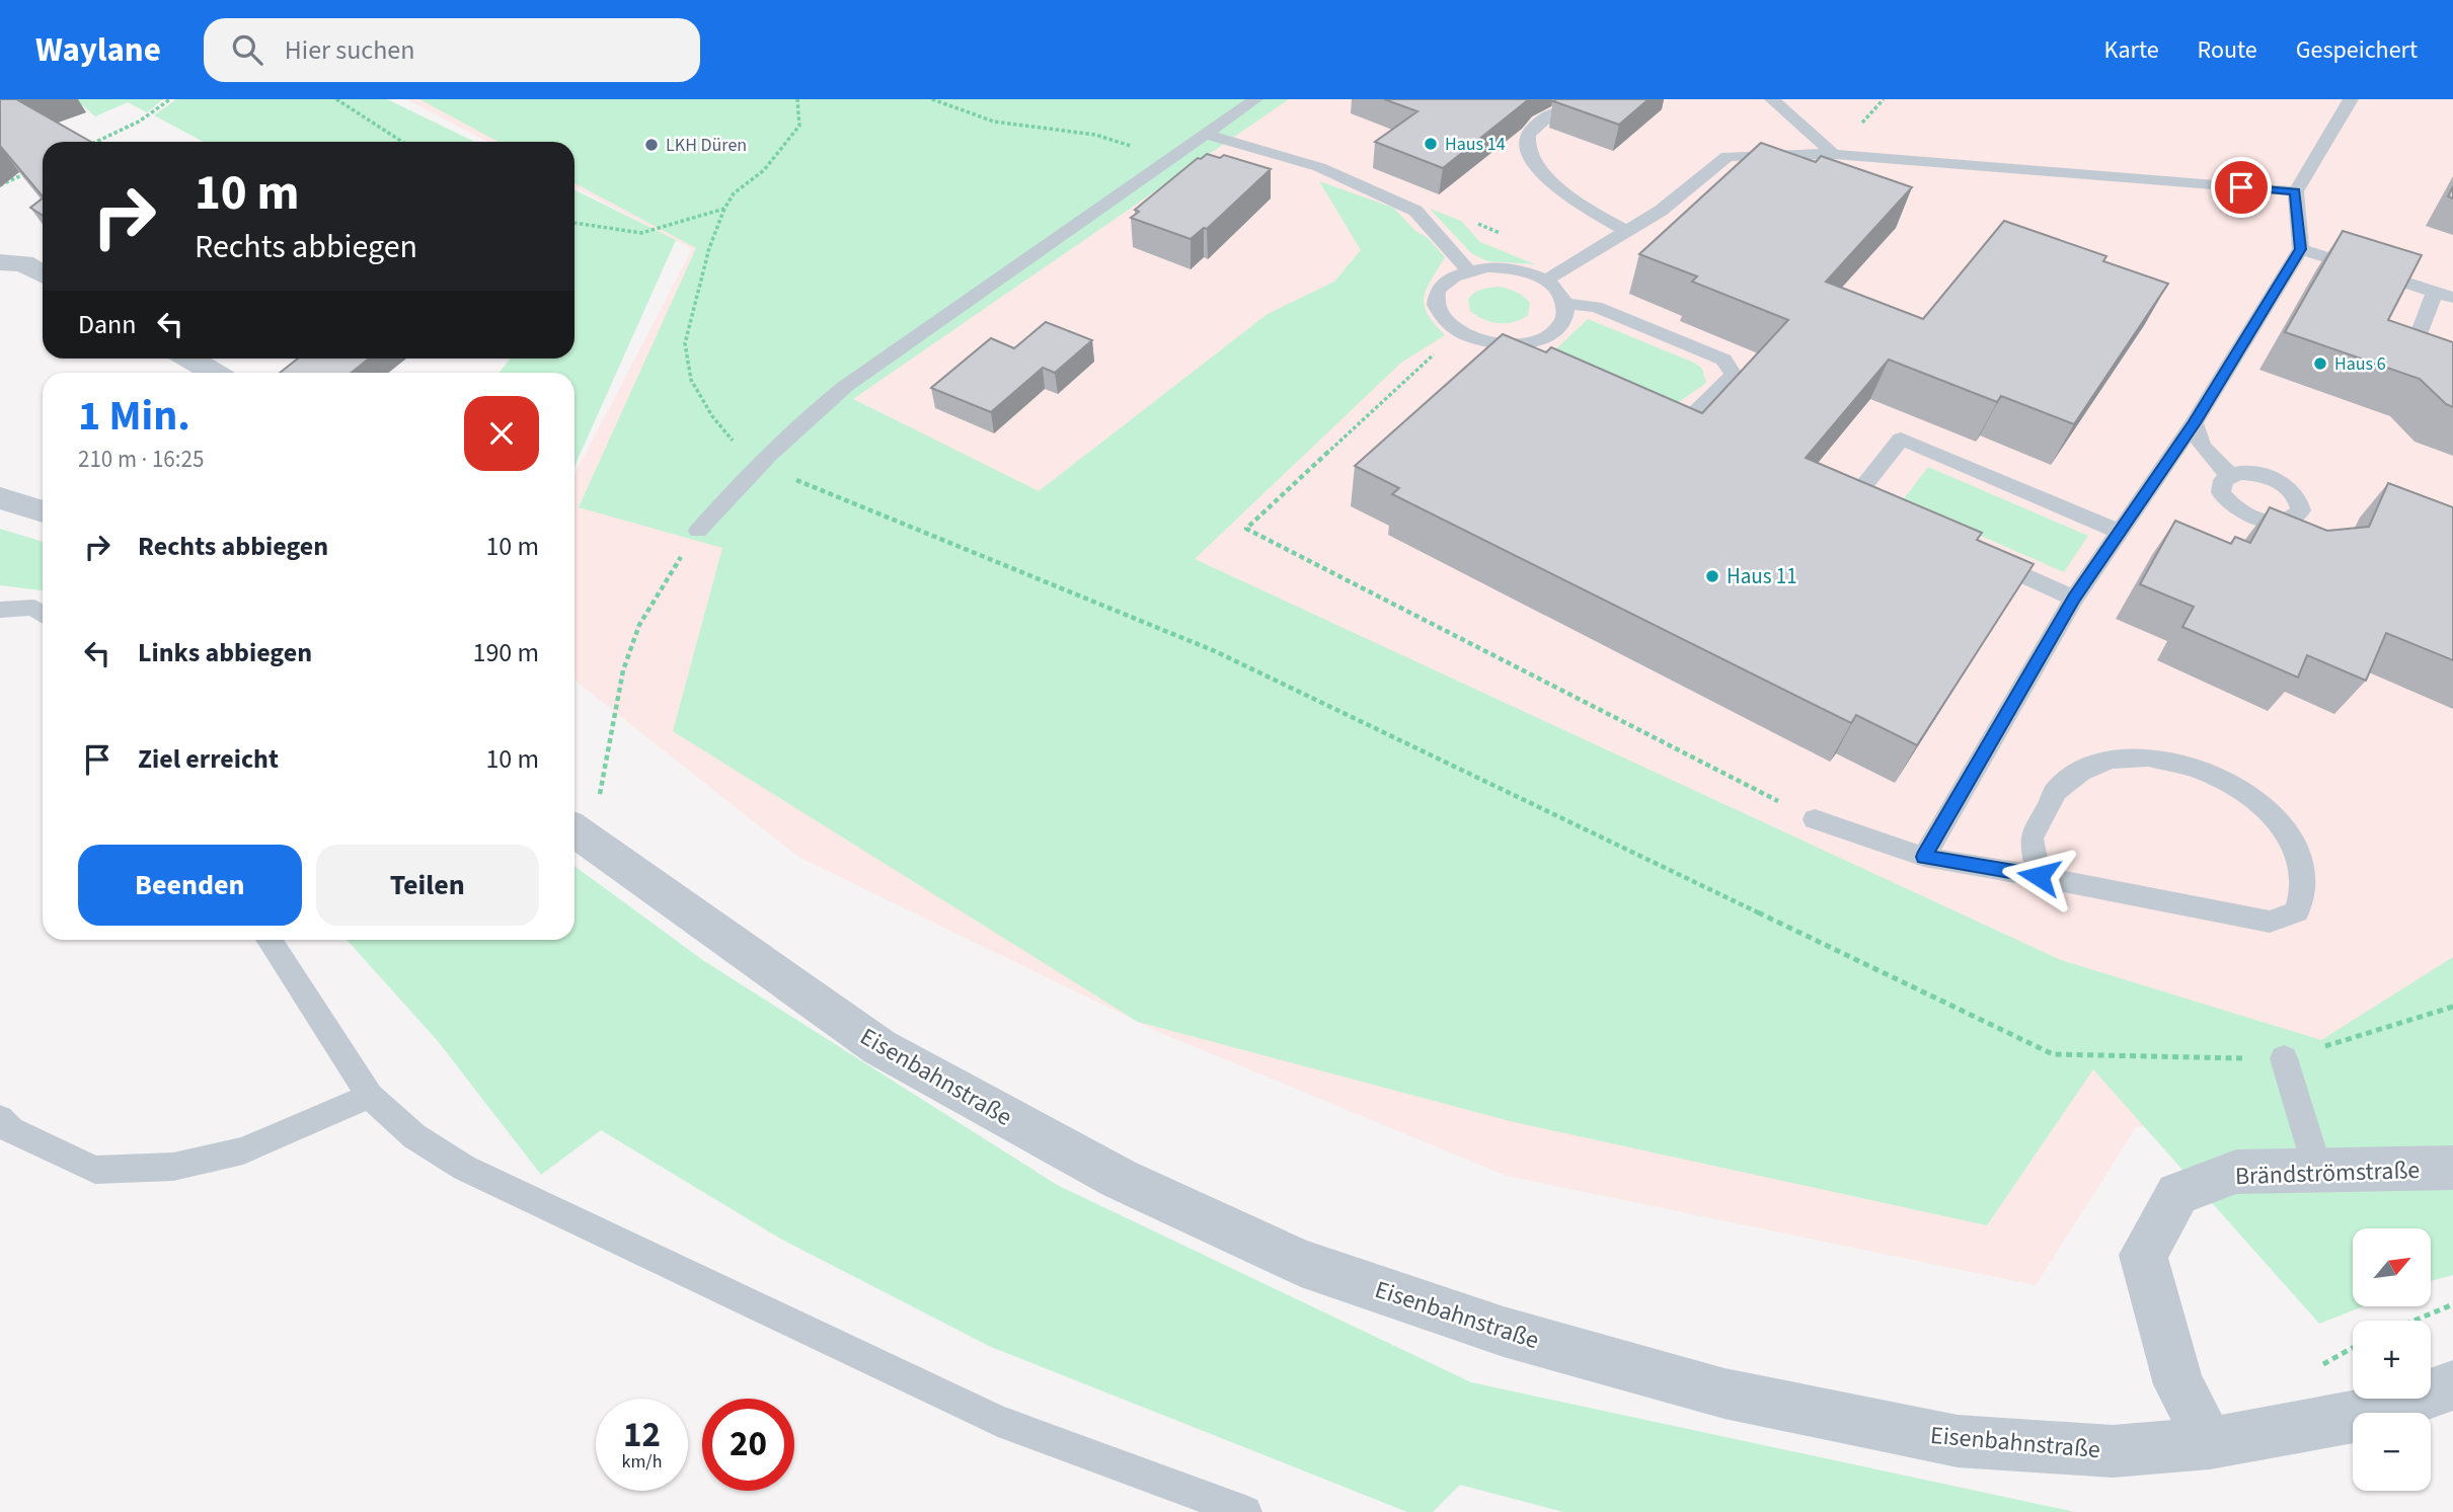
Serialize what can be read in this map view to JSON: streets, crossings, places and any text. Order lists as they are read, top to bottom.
{
  "streets": {
    "street": ["Eisenbahnstraße", "Brändströmstraße"]
  },
  "crossings": [
    ["Eisenbahnstraße", "Brändströmstraße"]
  ],
  "places": [
    "Haus 14",
    "LKH Düren",
    "Haus 6",
    "Haus 11"
  ],
  "north": "top right",
  "page": {
    "header": "Waylane",
    "search": "Hier suchen",
    "nav": ["Karte", "Route", "Gespeichert"],
    "turn": ["10 m", "Rechts abbiegen"],
    "then": "Dann",
    "heading": ["1 Min.", "210 m · 16:25"],
    "list": [
      {
        "name": "Rechts abbiegen",
        "value": "10 m"
      },
      {
        "name": "Links abbiegen",
        "value": "190 m"
      },
      {
        "name": "Ziel erreicht",
        "value": "10 m"
      }
    ],
    "buttons": ["Beenden", "Teilen"],
    "map_buttons": ["+", "−"],
    "speed": "12 km/h",
    "limit": "20"
  }
}
